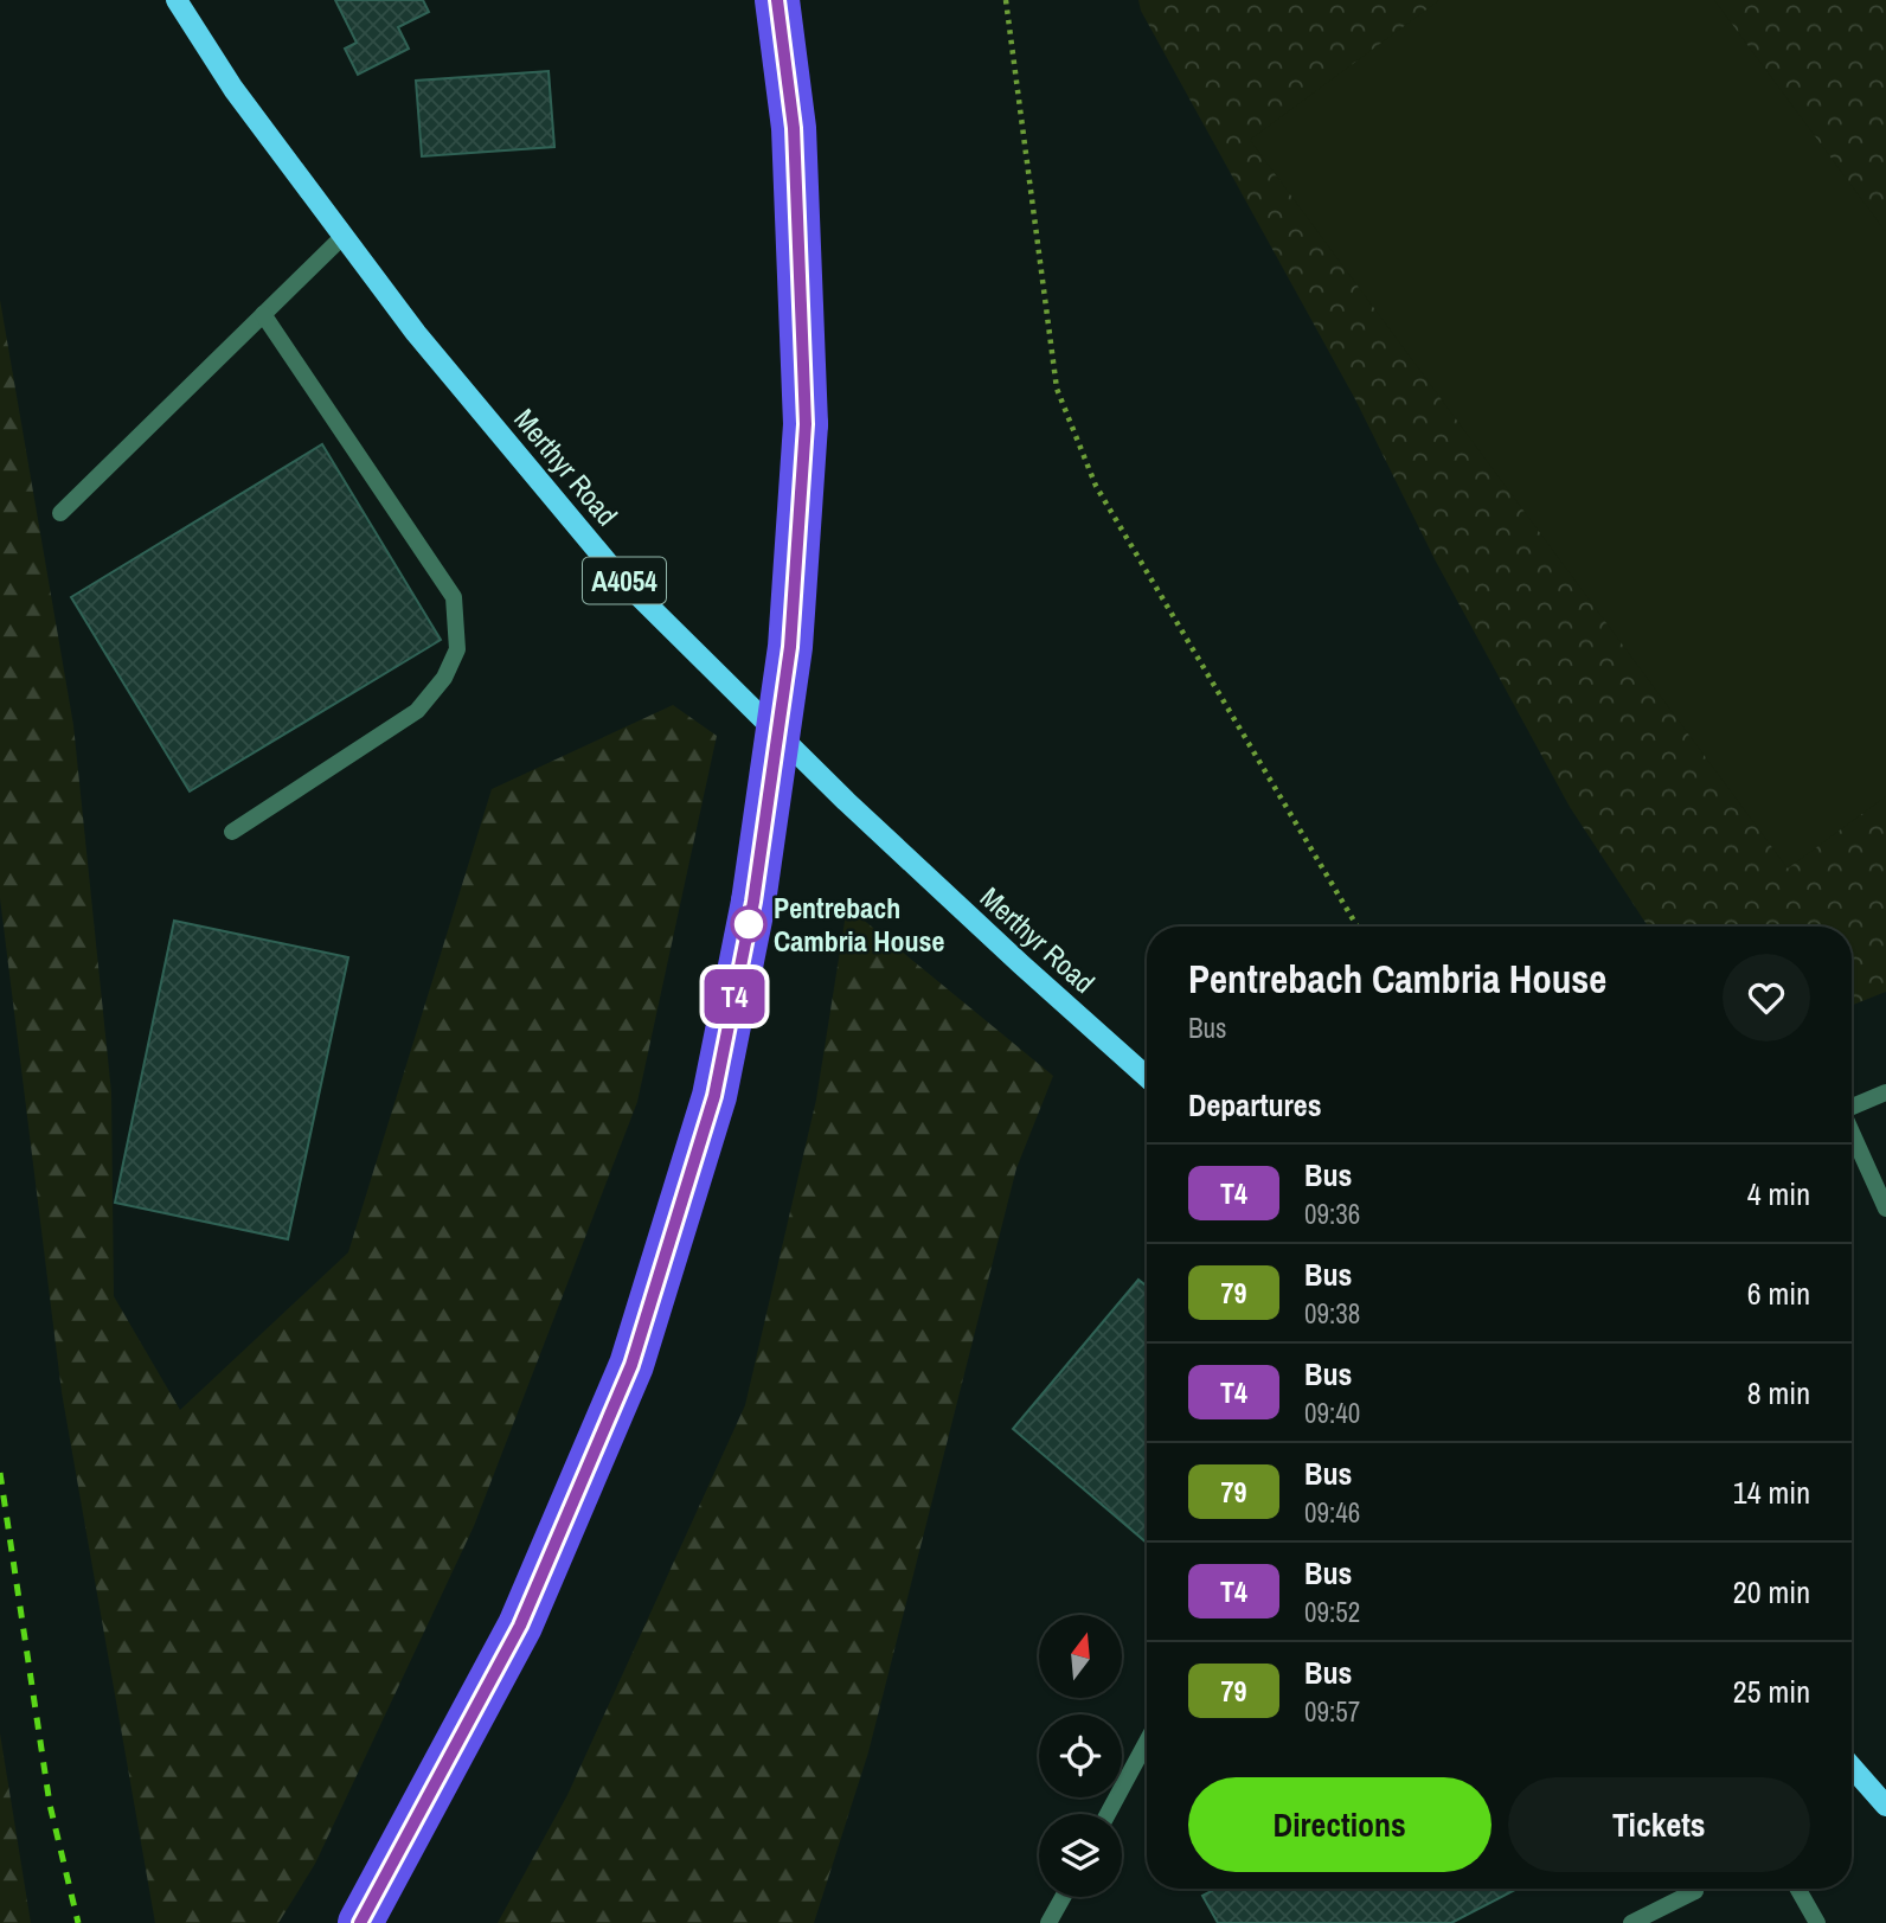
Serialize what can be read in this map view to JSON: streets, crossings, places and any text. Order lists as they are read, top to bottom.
{
  "streets": {
    "main road": ["Merthyr Road", "A4054"]
  },
  "places": ["Pentrebach Cambria House"],
  "lines": ["bus line T4"],
  "north": "top",
  "page": {
    "on_map": "T4",
    "heading": [
      ["Pentrebach Cambria House", "Bus"],
      "Departures"
    ],
    "list": [
      {
        "mark": "T4",
        "name": "Bus",
        "note": "09:36",
        "value": "4 min"
      },
      {
        "mark": "79",
        "name": "Bus",
        "note": "09:38",
        "value": "6 min"
      },
      {
        "mark": "T4",
        "name": "Bus",
        "note": "09:40",
        "value": "8 min"
      },
      {
        "mark": "79",
        "name": "Bus",
        "note": "09:46",
        "value": "14 min"
      },
      {
        "mark": "T4",
        "name": "Bus",
        "note": "09:52",
        "value": "20 min"
      },
      {
        "mark": "79",
        "name": "Bus",
        "note": "09:57",
        "value": "25 min"
      }
    ],
    "buttons": ["Directions", "Tickets"]
  }
}
